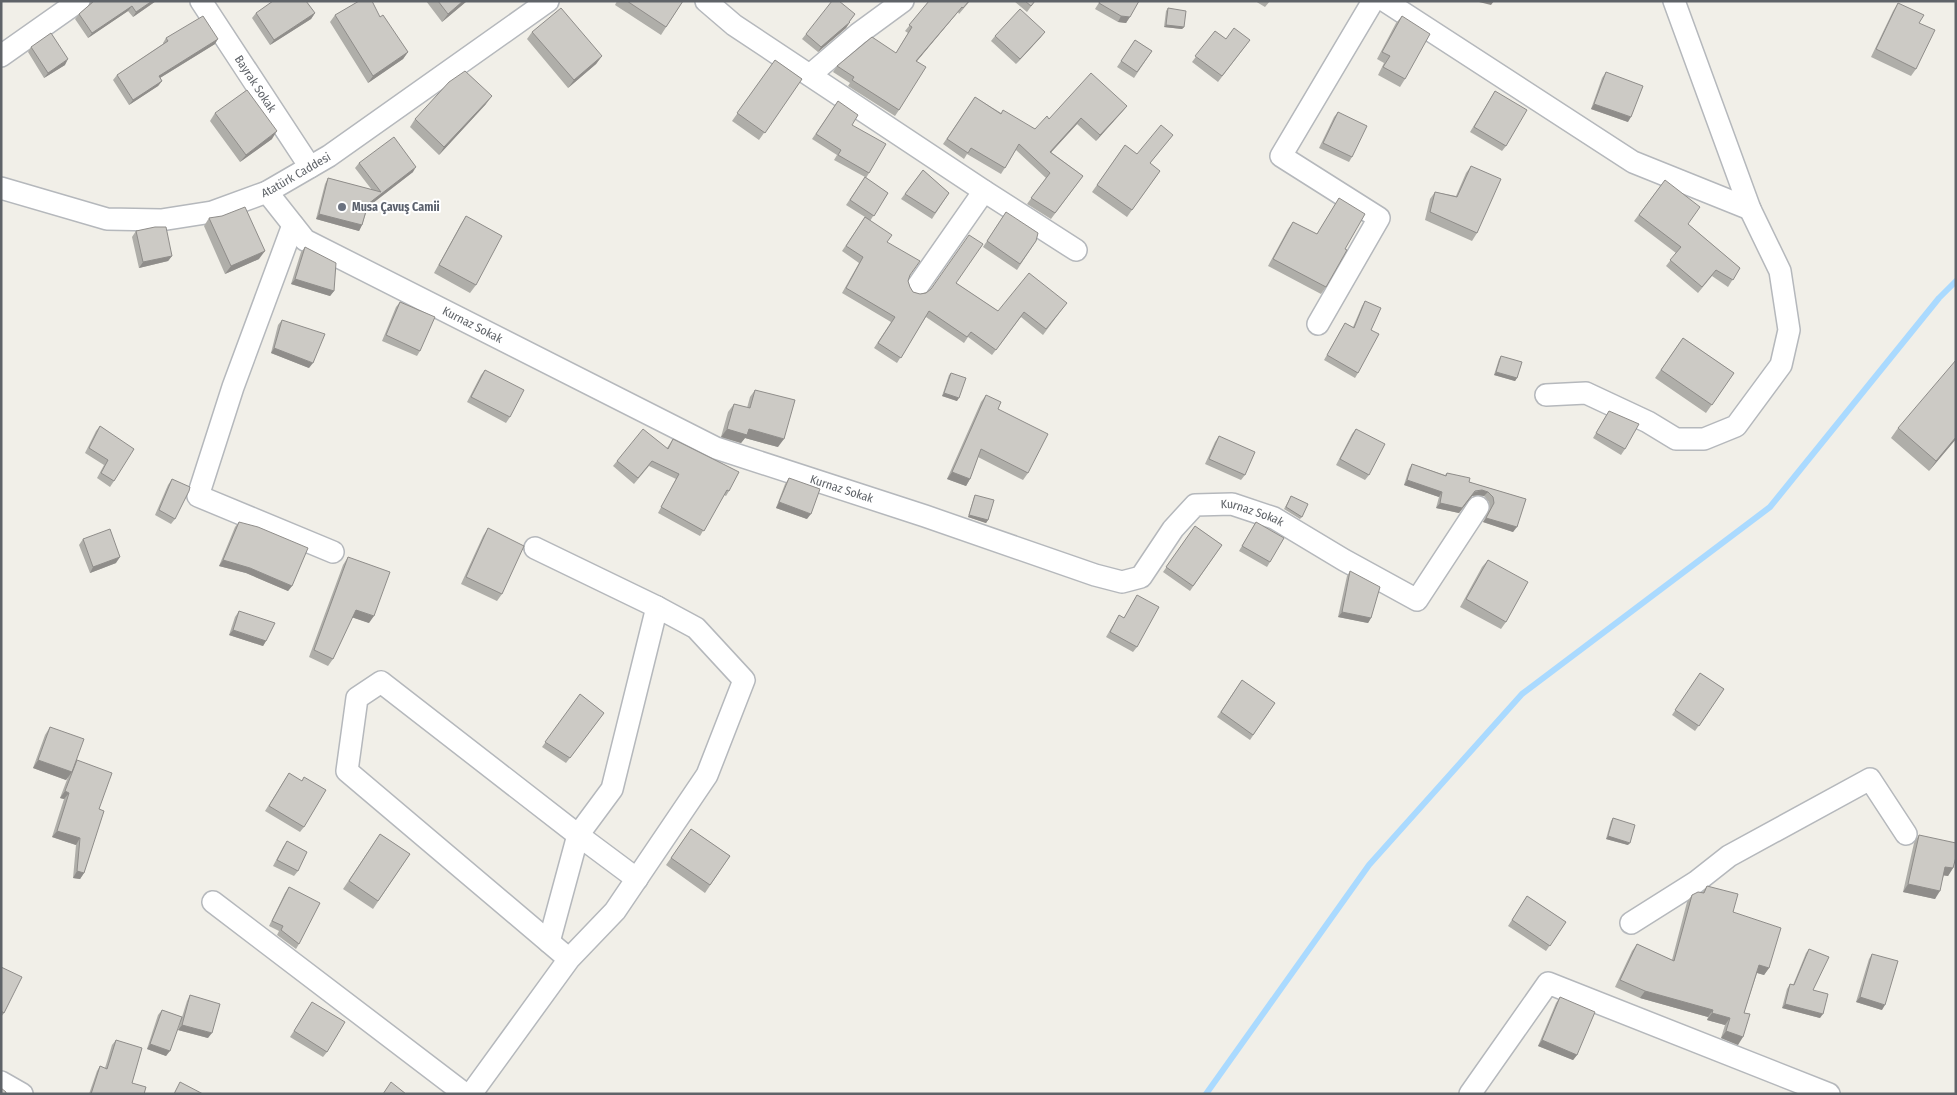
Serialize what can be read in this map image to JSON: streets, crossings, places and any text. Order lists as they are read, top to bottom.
{
  "streets": {
    "street": ["Bayrak Sokak", "Atatürk Caddesi", "Kurnaz Sokak"]
  },
  "crossings": [
    ["Bayrak Sokak", "Atatürk Caddesi"],
    ["Atatürk Caddesi", "Kurnaz Sokak"]
  ],
  "places": ["Musa Çavuş Camii"]
}
